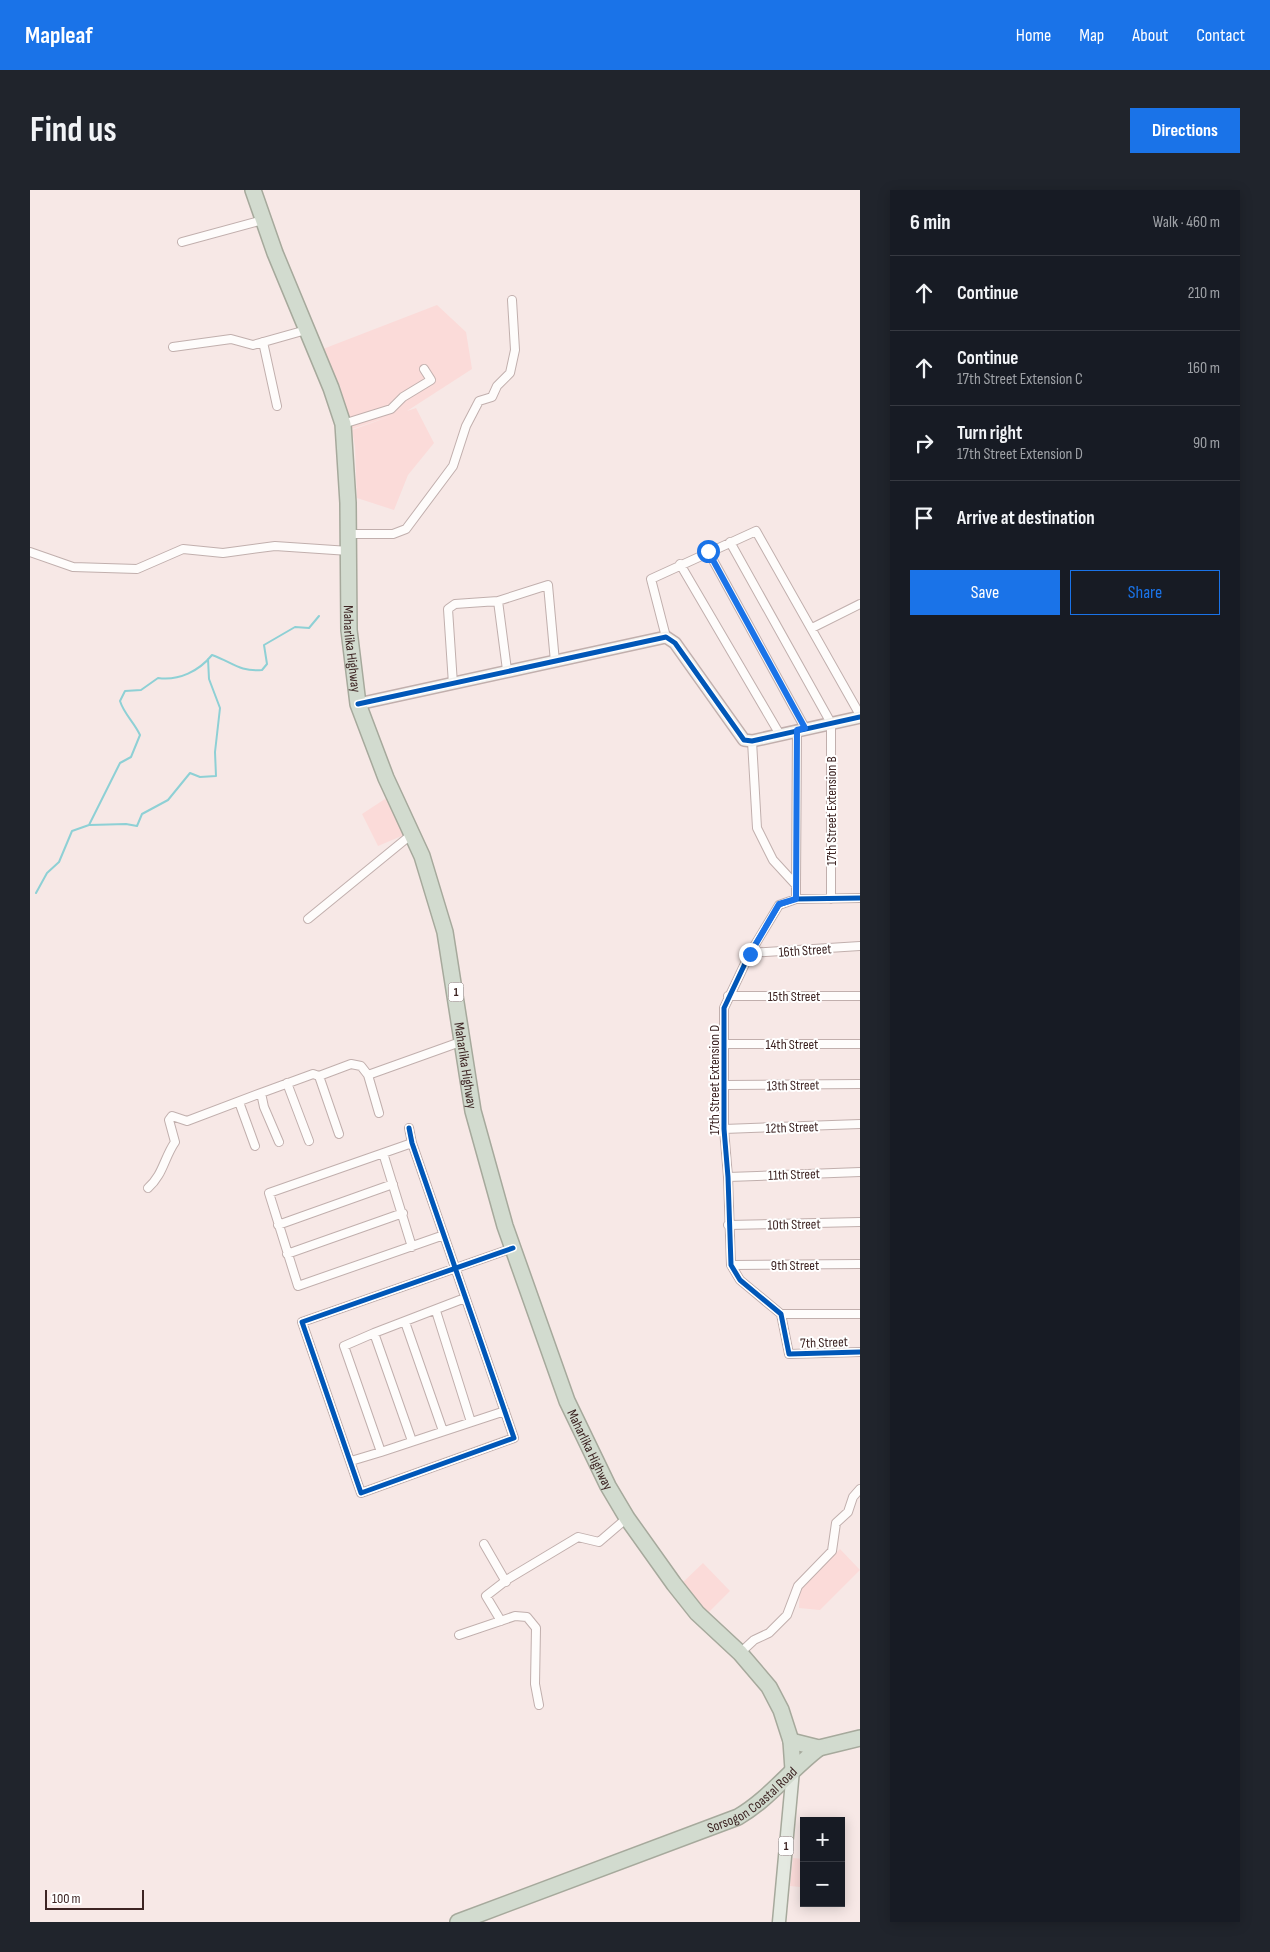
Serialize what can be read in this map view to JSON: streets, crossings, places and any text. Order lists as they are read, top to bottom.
{
  "streets": {
    "highway": ["Maharlika Highway", "1", "Sorsogon Coastal Road"],
    "street": [
      "17th Street Extension B",
      "16th Street",
      "15th Street",
      "14th Street",
      "17th Street Extension D",
      "13th Street",
      "12th Street",
      "11th Street",
      "10th Street",
      "9th Street",
      "7th Street"
    ]
  },
  "crossings": [
    ["Maharlika Highway", "1"],
    ["Maharlika Highway", "Sorsogon Coastal Road"],
    ["16th Street", "17th Street Extension D"],
    ["1", "Sorsogon Coastal Road"],
    ["15th Street", "17th Street Extension D"],
    ["14th Street", "17th Street Extension D"],
    ["17th Street Extension D", "13th Street"],
    ["17th Street Extension D", "12th Street"],
    ["17th Street Extension D", "11th Street"],
    ["17th Street Extension D", "10th Street"],
    ["17th Street Extension D", "9th Street"]
  ],
  "scale_bar": "100 m",
  "page": {
    "header": "Mapleaf",
    "nav": [
      "Home",
      "Map",
      "About",
      "Contact"
    ],
    "buttons": [
      "Directions",
      ["Save", "Share"]
    ],
    "title": "Find us",
    "heading": ["6 min", "Walk · 460 m"],
    "list": [
      ["Continue", "210 m"],
      ["Continue", "17th Street Extension C", "160 m"],
      ["Turn right", "17th Street Extension D", "90 m"],
      "Arrive at destination"
    ],
    "map_buttons": ["+", "−"],
    "scale": "100 m"
  }
}
